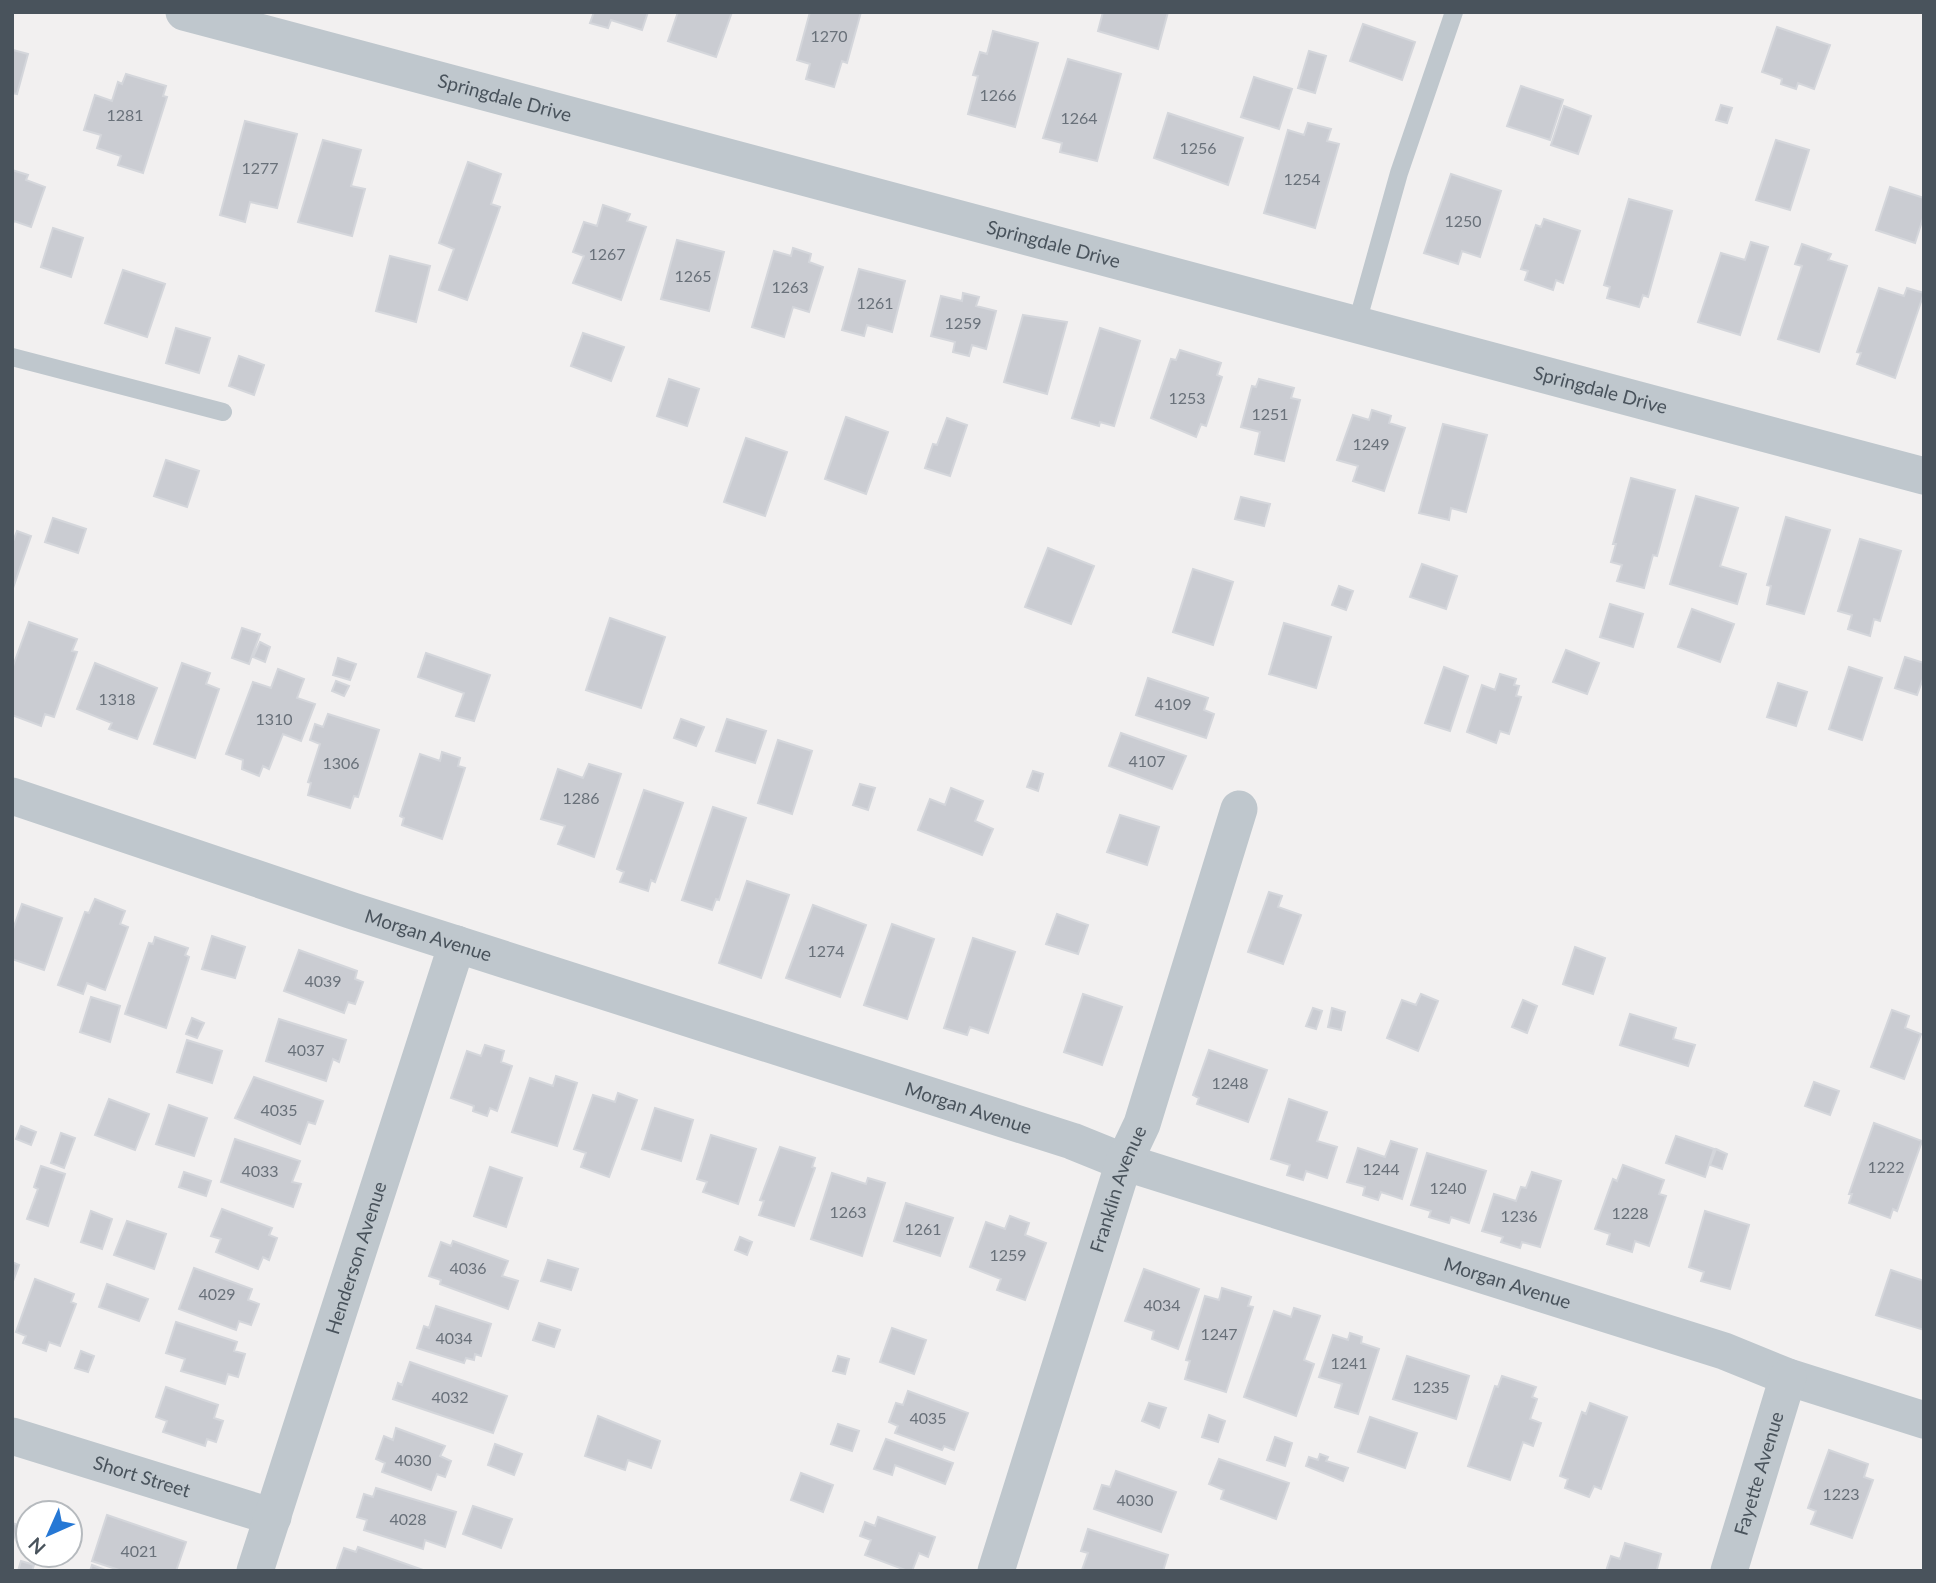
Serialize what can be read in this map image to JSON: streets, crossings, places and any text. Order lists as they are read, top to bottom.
{
  "streets": {
    "street": [
      "Springdale Drive",
      "Morgan Avenue",
      "Franklin Avenue",
      "Henderson Avenue",
      "Fayette Avenue",
      "Short Street"
    ]
  },
  "crossings": [
    ["Morgan Avenue", "Franklin Avenue"],
    ["Morgan Avenue", "Henderson Avenue"],
    ["Morgan Avenue", "Fayette Avenue"],
    ["Henderson Avenue", "Short Street"]
  ],
  "house_numbers": [
    "1270",
    "1266",
    "1281",
    "1264",
    "1256",
    "1277",
    "1254",
    "1250",
    "1267",
    "1265",
    "1263",
    "1261",
    "1259",
    "1253",
    "1251",
    "1249",
    "1318",
    "4109",
    "1310",
    "4107",
    "1306",
    "1286",
    "1274",
    "4039",
    "4037",
    "1248",
    "4035",
    "1222",
    "1244",
    "4033",
    "1240",
    "1263",
    "1228",
    "1236",
    "1261",
    "1259",
    "4036",
    "4029",
    "4034",
    "1247",
    "4034",
    "1241",
    "1235",
    "4032",
    "4035",
    "4030",
    "1223",
    "4030",
    "4028",
    "4021"
  ],
  "north": "bottom left"
}
